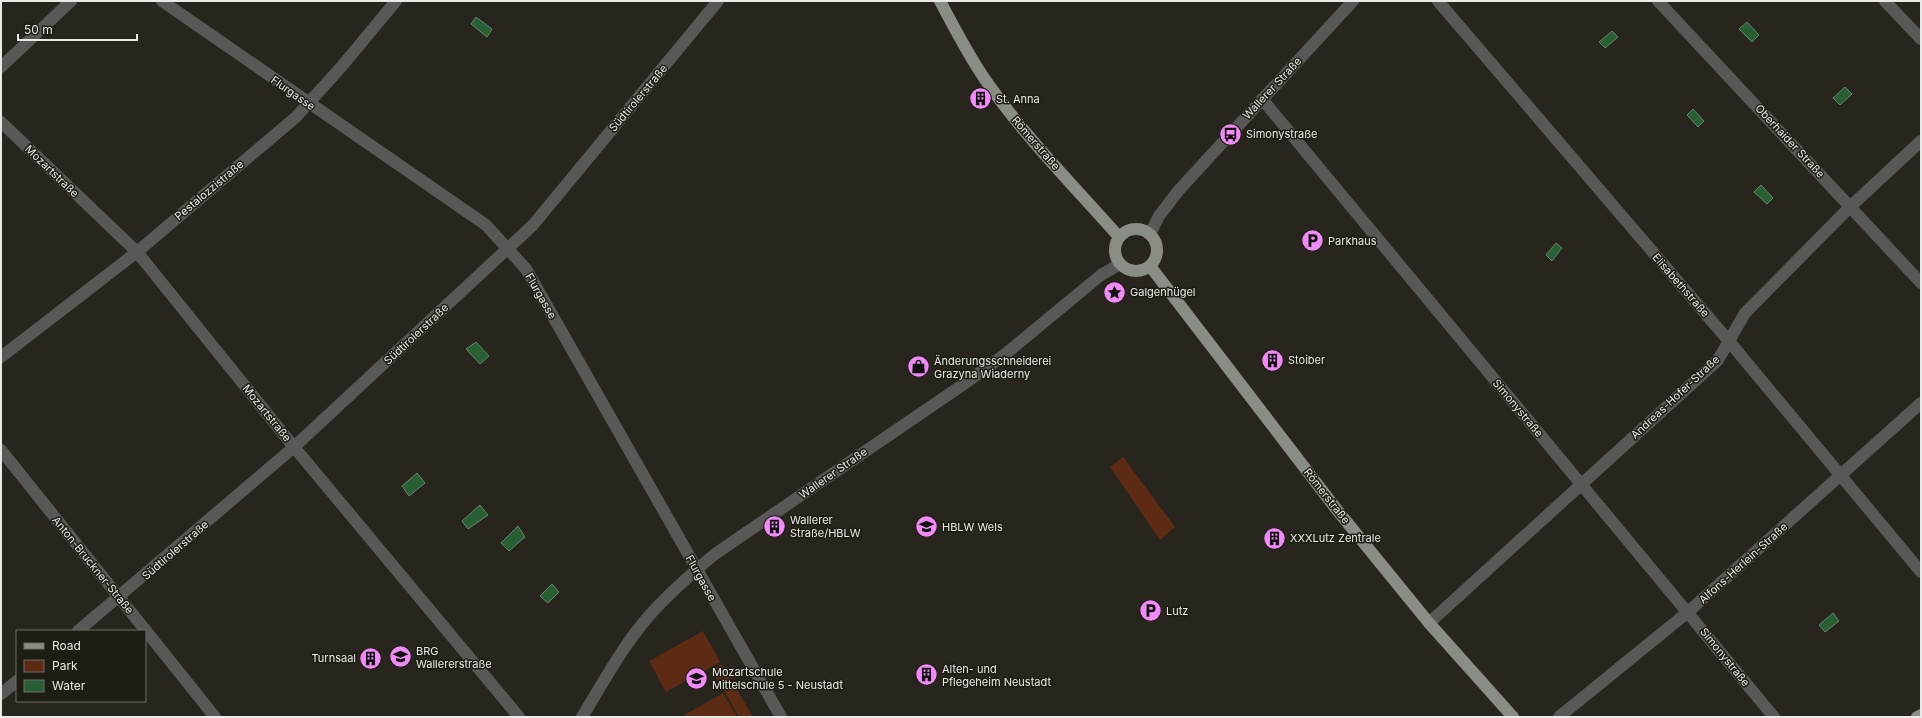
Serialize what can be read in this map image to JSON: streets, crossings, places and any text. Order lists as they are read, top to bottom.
{
  "streets": {
    "main road": ["Römerstraße"],
    "street": [
      "Wallerer Straße",
      "Flurgasse",
      "Südtirolerstraße",
      "Oberhaider Straße",
      "Mozartstraße",
      "Pestalozzistraße",
      "Elisabethstraße",
      "Andreas-Hofer-Straße",
      "Simonystraße",
      "Alfons-Herlein-Straße",
      "Anton-Bruckner-Straße"
    ]
  },
  "crossings": [
    ["Wallerer Straße", "Flurgasse"],
    ["Wallerer Straße", "Römerstraße"],
    ["Wallerer Straße", "Simonystraße"],
    ["Flurgasse", "Südtirolerstraße"],
    ["Flurgasse", "Pestalozzistraße"],
    ["Südtirolerstraße", "Mozartstraße"],
    ["Südtirolerstraße", "Anton-Bruckner-Straße"],
    ["Oberhaider Straße", "Andreas-Hofer-Straße"],
    ["Römerstraße", "Andreas-Hofer-Straße"],
    ["Mozartstraße", "Pestalozzistraße"],
    ["Elisabethstraße", "Andreas-Hofer-Straße"],
    ["Elisabethstraße", "Alfons-Herlein-Straße"],
    ["Andreas-Hofer-Straße", "Simonystraße"],
    ["Simonystraße", "Alfons-Herlein-Straße"]
  ],
  "places": {
    "building": [
      "St. Anna",
      "Stoiber",
      "Wallerer Straße/HBLW",
      "XXXLutz Zentrale",
      "Turnsaal",
      "Alten- und Pflegeheim Neustadt"
    ],
    "bus stop": ["Simonystraße"],
    "parking": ["Parkhaus", "Lutz"],
    "place": ["Galgenhügel"],
    "shop": ["Änderungsschneiderei Grazyna Wiaderny"],
    "school or university": ["HBLW Wels", "BRG Wallererstraße", "Mozartschule Mittelschule 5 - Neustadt"]
  },
  "legend": ["Road", "Park", "Water"],
  "scale_bar": "50 m"
}
